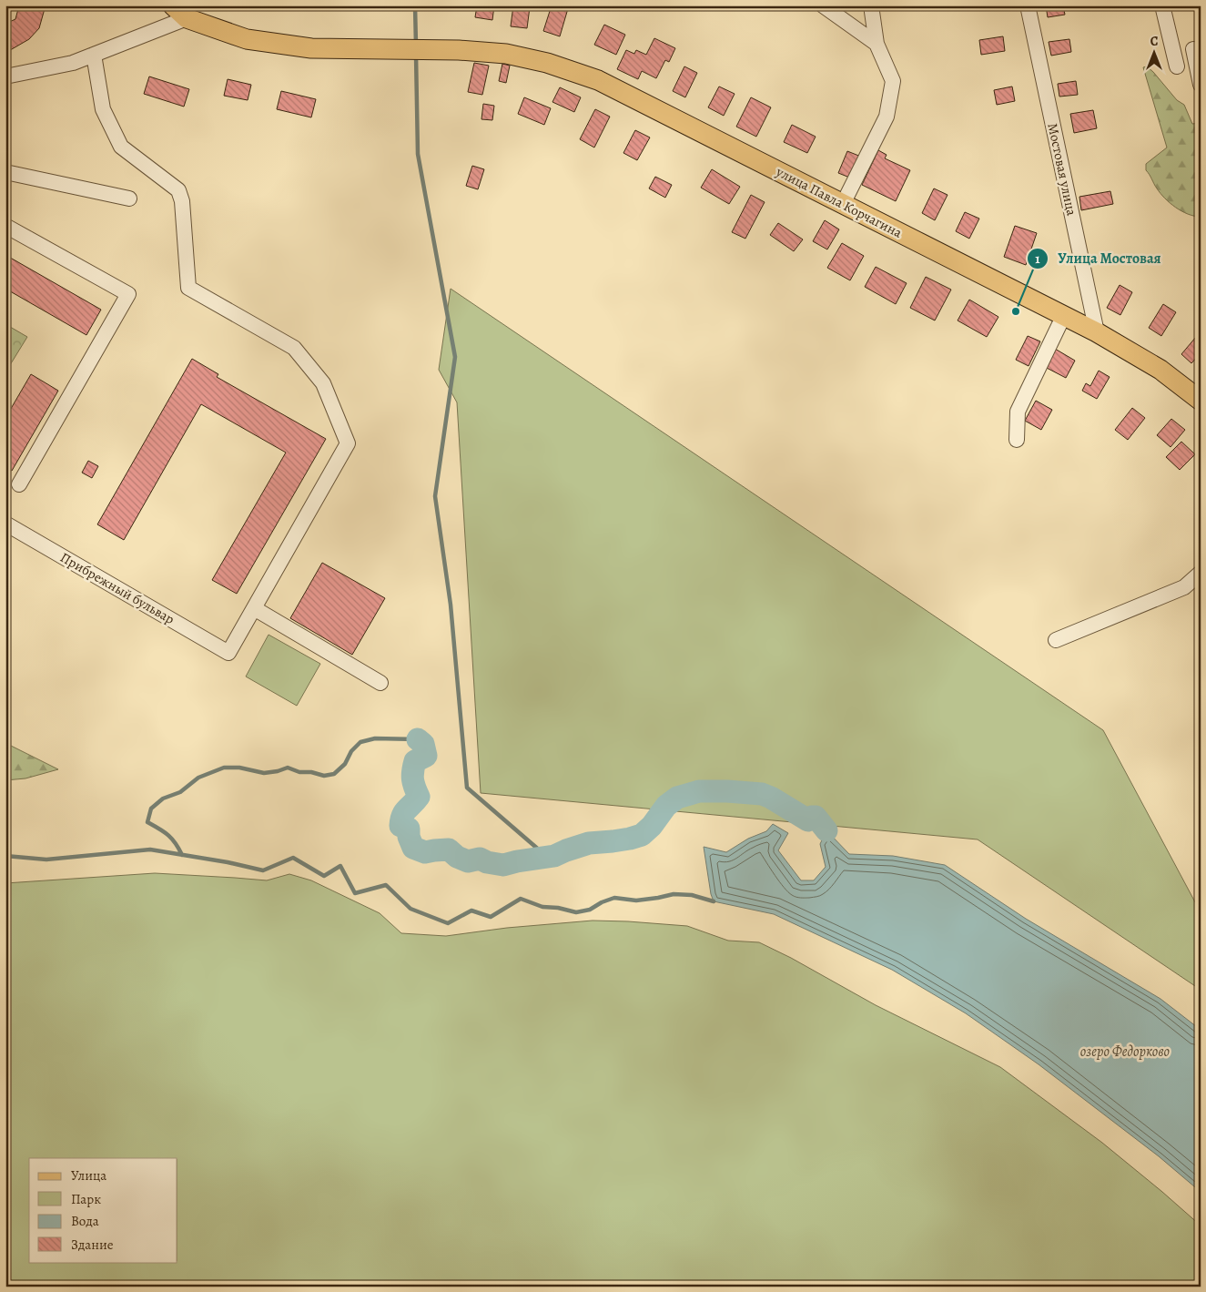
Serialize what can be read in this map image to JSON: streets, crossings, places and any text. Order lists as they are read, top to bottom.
{
  "streets": {
    "main road": ["улица Павла Корчагина"],
    "street": ["Мостовая улица", "Прибрежный бульвар"]
  },
  "crossings": [
    ["Мостовая улица", "улица Павла Корчагина"]
  ],
  "water": ["озеро Федорково"],
  "places": ["Улица Мостовая"],
  "legend": [
    "Улица",
    "Парк",
    "Вода",
    "Здание"
  ],
  "north": "top"
}
